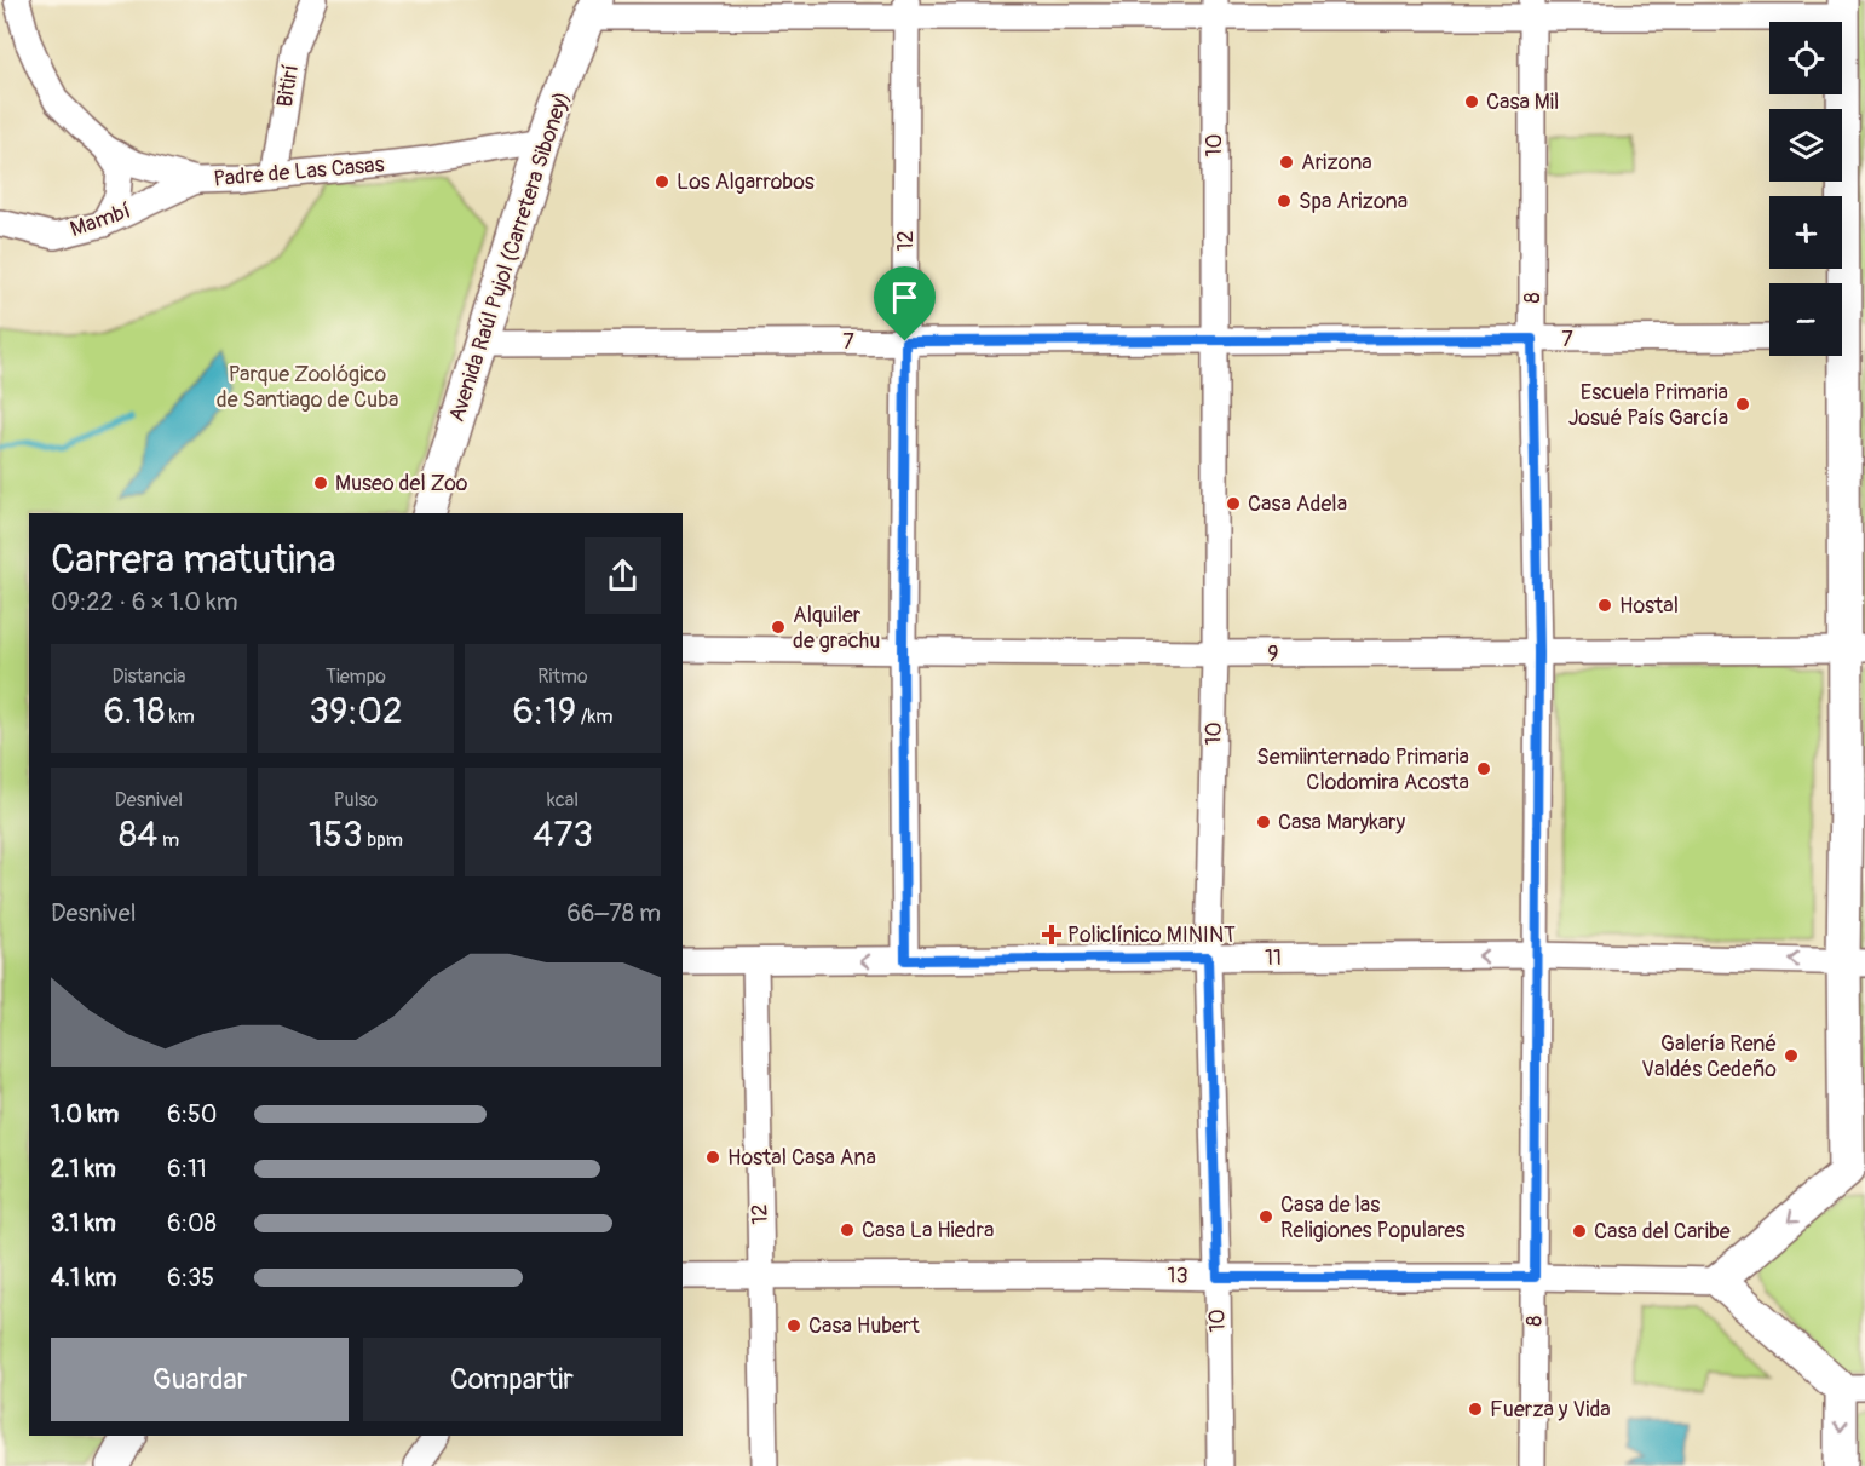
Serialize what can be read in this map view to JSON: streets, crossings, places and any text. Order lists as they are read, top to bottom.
{
  "streets": {
    "main road": ["Avenida Raúl Pujol (Carretera Siboney)"],
    "street": [
      "Bitirí",
      "10",
      "Padre de Las Casas",
      "Mambí",
      "12",
      "8",
      "7",
      "9",
      "11",
      "13"
    ]
  },
  "crossings": [
    ["Bitirí", "Padre de Las Casas"],
    ["10", "7"],
    ["10", "9"],
    ["10", "11"],
    ["10", "13"],
    ["Padre de Las Casas", "Mambí"],
    ["Padre de Las Casas", "Avenida Raúl Pujol (Carretera Siboney)"],
    ["12", "7"],
    ["12", "9"],
    ["12", "11"],
    ["12", "13"],
    ["Avenida Raúl Pujol (Carretera Siboney)", "7"],
    ["8", "7"],
    ["8", "9"],
    ["8", "11"],
    ["8", "13"]
  ],
  "one_way": ["11"],
  "parks": ["Parque Zoológico de Santiago de Cuba"],
  "places": {
    "other": [
      "Casa Mil",
      "Arizona",
      "Los Algarrobos",
      "Spa Arizona",
      "Escuela Primaria Josué País García",
      "Museo del Zoo",
      "Casa Adela",
      "Hostal",
      "Alquiler de grachu",
      "Semiinternado Primaria Clodomira Acosta",
      "Casa Marykary",
      "Galería René Valdés Cedeño",
      "Hostal Casa Ana",
      "Casa de las Religiones Populares",
      "Casa La Hiedra",
      "Casa del Caribe",
      "Casa Hubert",
      "Fuerza y Vida"
    ],
    "health": ["Policlínico MININT"]
  },
  "page": {
    "map_buttons": ["+", "−"],
    "heading": ["Carrera matutina", "09:22 · 6 × 1.0 km"],
    "stats": [
      ["Distancia", "6.18 km"],
      ["Tiempo", "39:02"],
      ["Ritmo", "6:19 /km"],
      ["Desnivel", "84 m"],
      ["Pulso", "153 bpm"],
      ["kcal", "473"]
    ],
    "chart": ["Desnivel", "66–78 m"],
    "list": [
      {
        "name": "1.0 km",
        "note": "6:50"
      },
      {
        "name": "2.1 km",
        "note": "6:11"
      },
      {
        "name": "3.1 km",
        "note": "6:08"
      },
      {
        "name": "4.1 km",
        "note": "6:35"
      }
    ],
    "buttons": ["Guardar", "Compartir"]
  }
}
